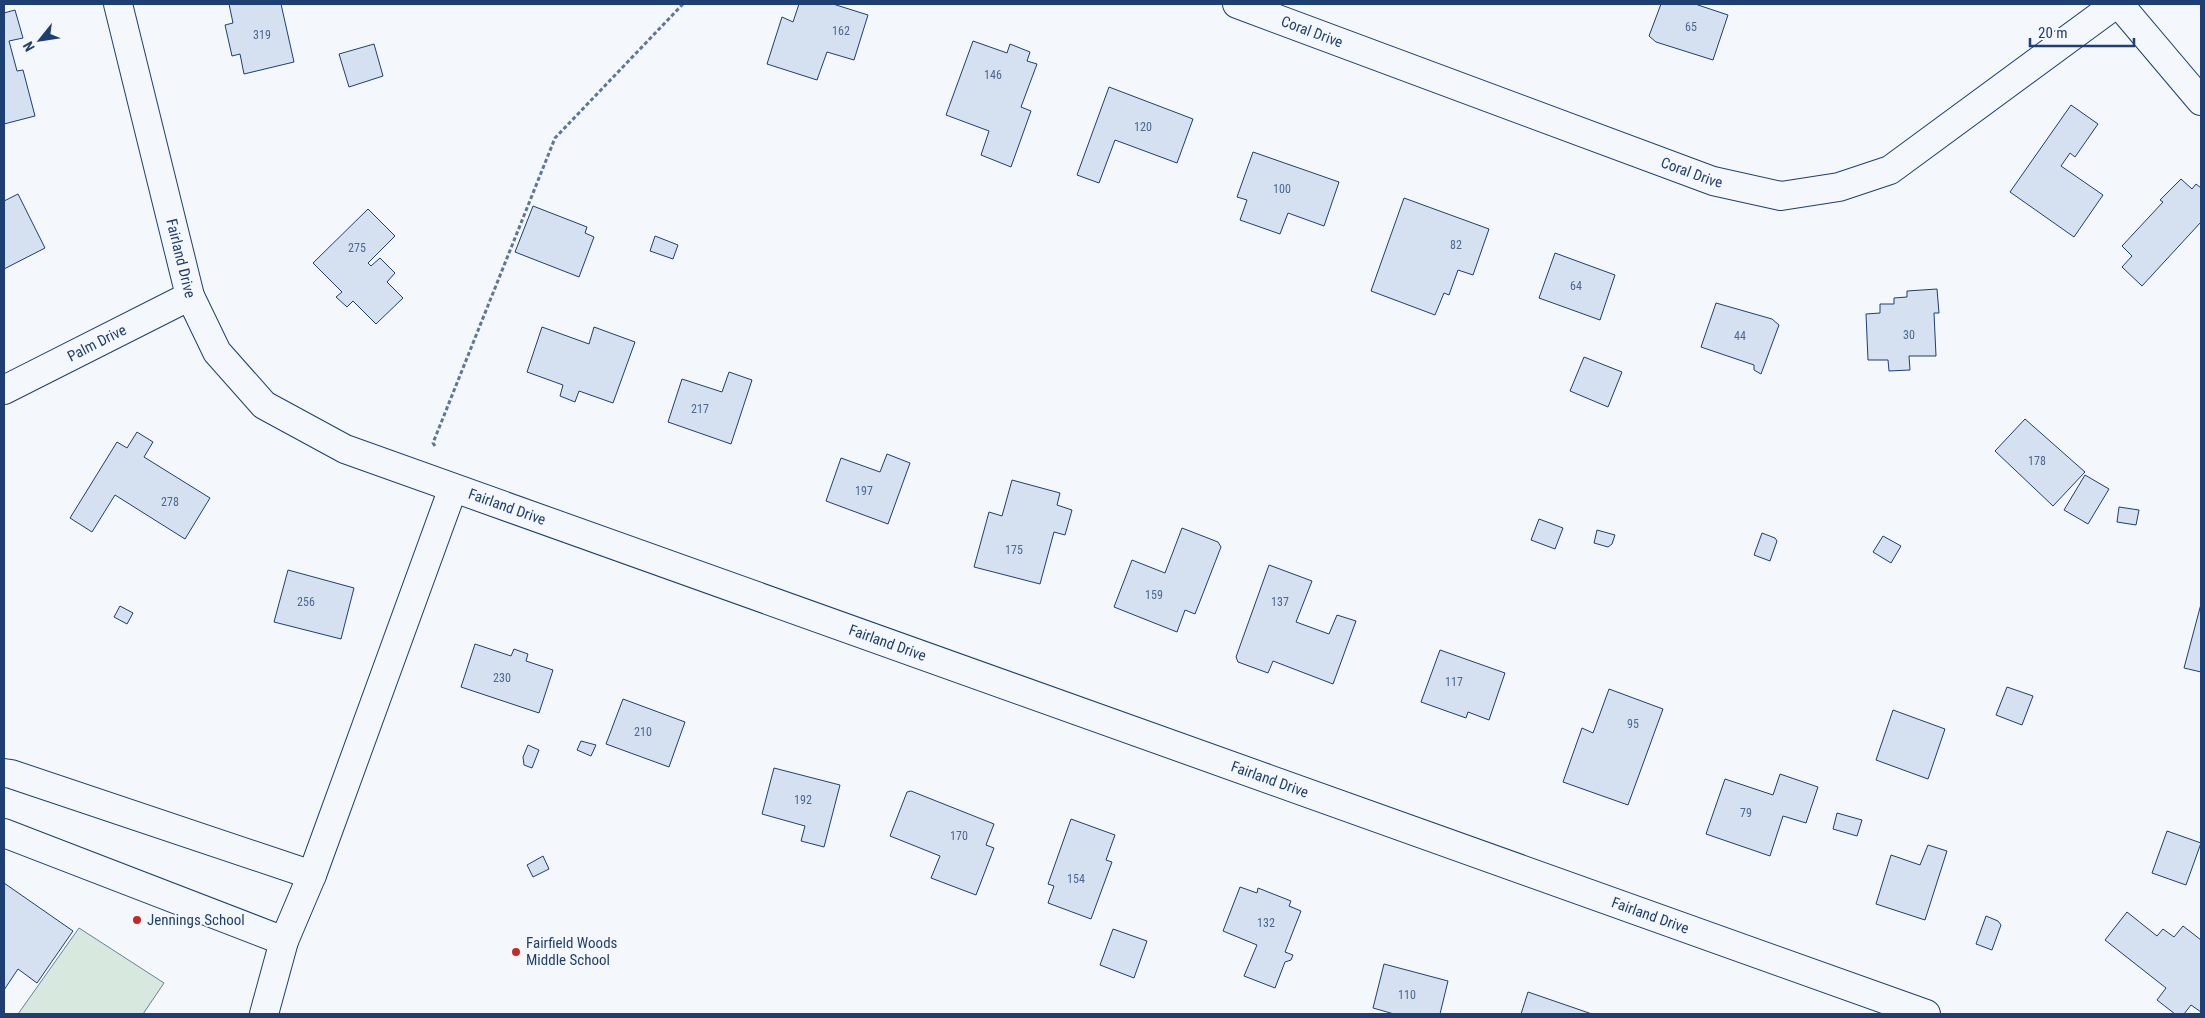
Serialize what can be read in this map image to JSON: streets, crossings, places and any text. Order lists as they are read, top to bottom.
{
  "streets": {
    "street": ["Coral Drive", "Fairland Drive", "Palm Drive"]
  },
  "crossings": [
    ["Fairland Drive", "Palm Drive"]
  ],
  "places": ["Jennings School", "Fairfield Woods Middle School"],
  "house_numbers": [
    "65",
    "162",
    "319",
    "146",
    "120",
    "100",
    "82",
    "275",
    "64",
    "30",
    "44",
    "217",
    "178",
    "197",
    "278",
    "175",
    "159",
    "256",
    "137",
    "230",
    "117",
    "95",
    "210",
    "192",
    "79",
    "170",
    "154",
    "132",
    "110"
  ],
  "scale_bar": "20 m",
  "north": "bottom left"
}
